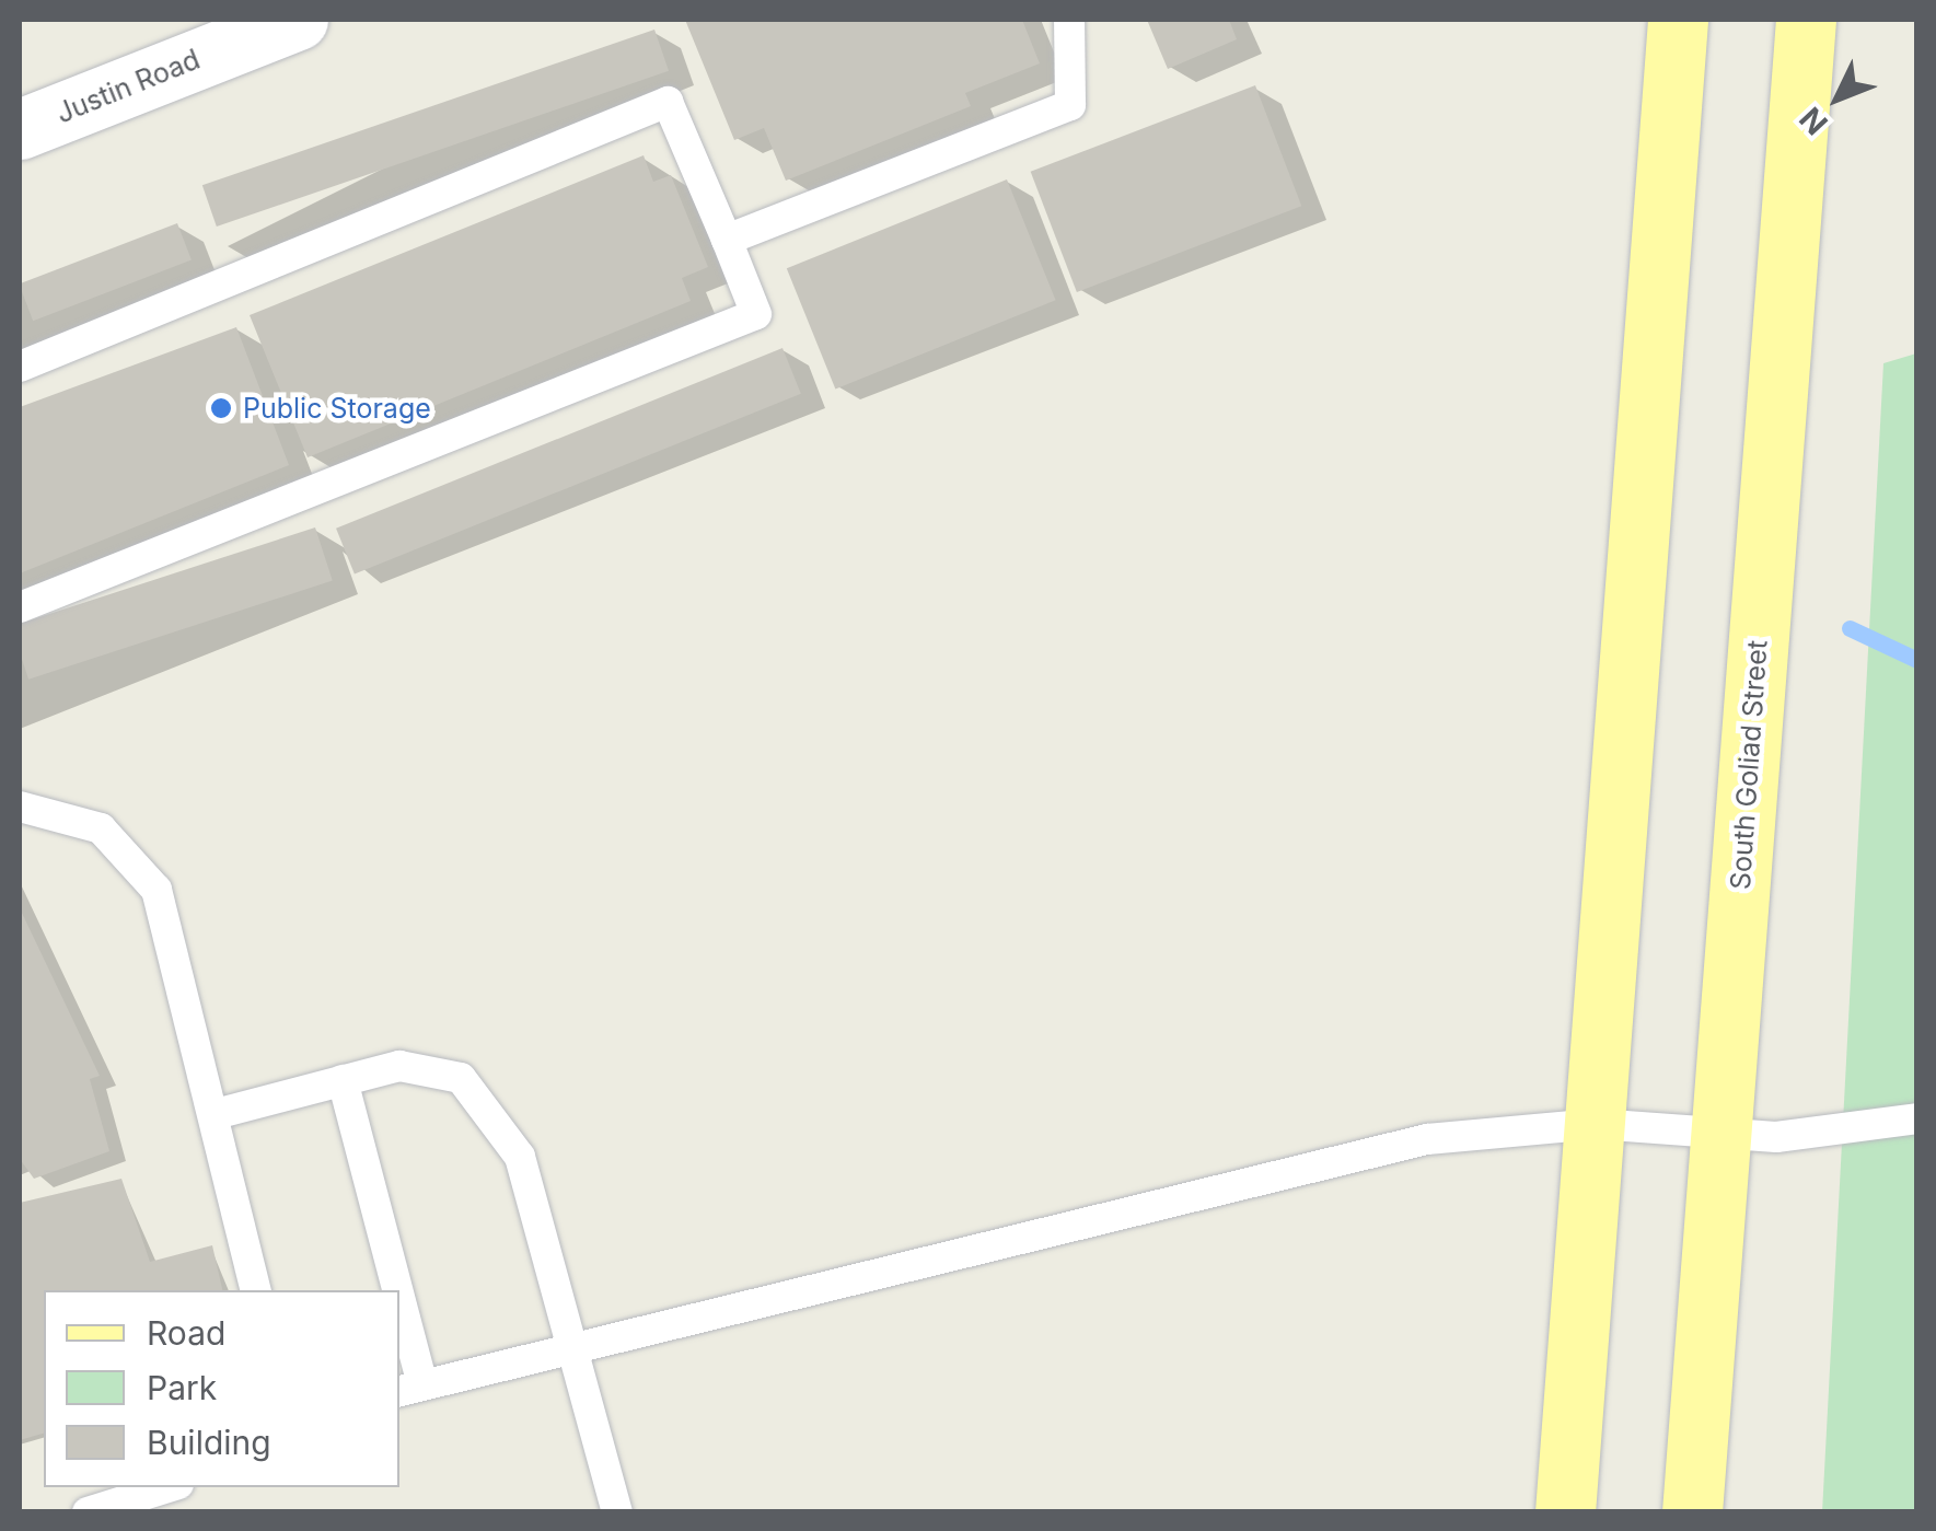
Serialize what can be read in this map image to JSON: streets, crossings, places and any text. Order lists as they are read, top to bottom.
{
  "streets": {
    "main road": ["South Goliad Street"],
    "street": ["Justin Road"]
  },
  "places": ["Public Storage"],
  "legend": ["Road", "Park", "Building"],
  "north": "bottom left"
}
